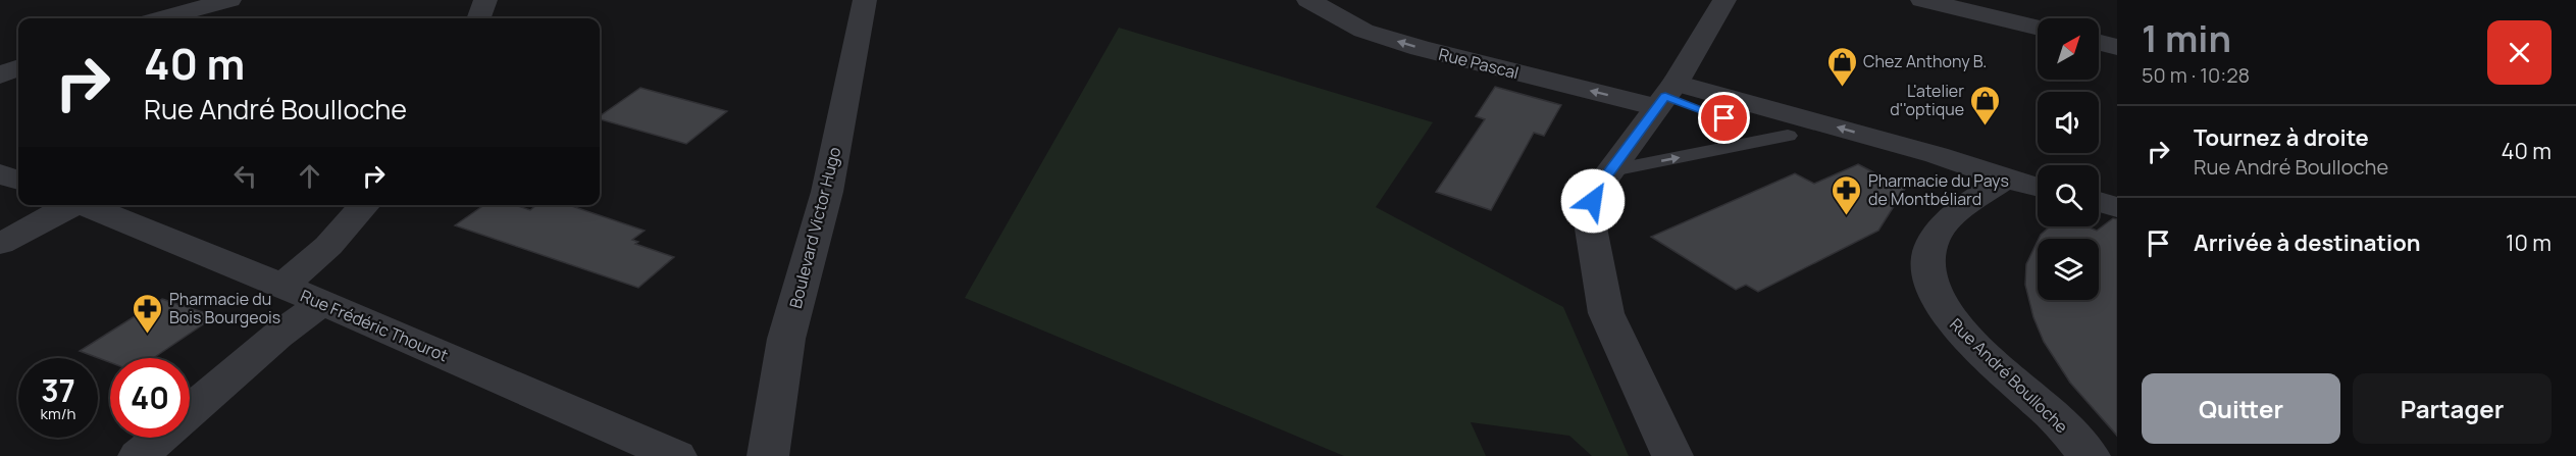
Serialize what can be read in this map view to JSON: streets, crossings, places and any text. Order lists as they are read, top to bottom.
{
  "streets": {
    "street": [
      "Rue Pascal",
      "Boulevard Victor Hugo",
      "Rue Frédéric Thourot",
      "Rue André Boulloche"
    ]
  },
  "one_way": ["Rue Pascal"],
  "places": {
    "shop": ["Chez Anthony B.", "L'atelier d''optique"],
    "pharmacy": ["Pharmacie du Pays de Montbéliard", "Pharmacie du Bois Bourgeois"]
  },
  "north": "top right",
  "page": {
    "heading": ["1 min", "50 m · 10:28"],
    "turn": ["40 m", "Rue André Boulloche"],
    "list": [
      {
        "name": "Tournez à droite",
        "note": "Rue André Boulloche",
        "value": "40 m"
      },
      {
        "name": "Arrivée à destination",
        "value": "10 m"
      }
    ],
    "speed": "37 km/h",
    "limit": "40",
    "buttons": ["Quitter", "Partager"]
  }
}
